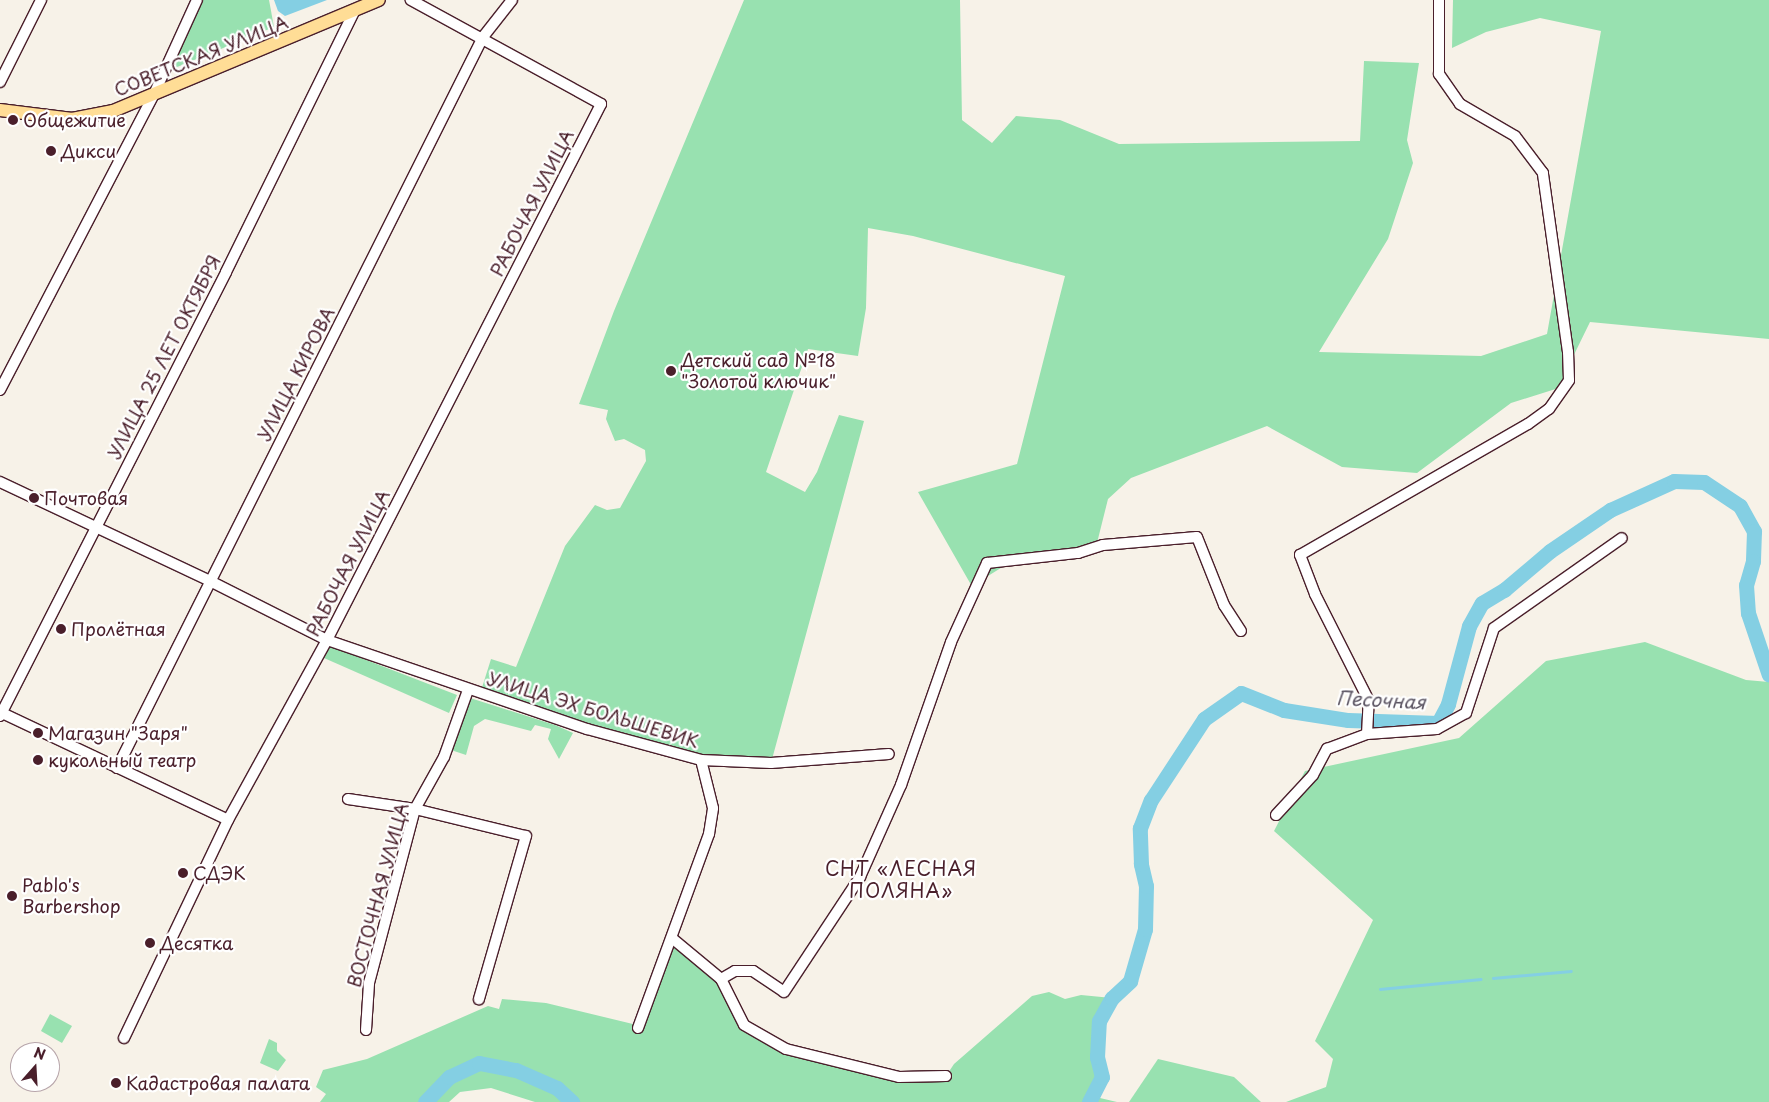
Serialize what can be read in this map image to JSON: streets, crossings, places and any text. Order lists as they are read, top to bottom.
{
  "streets": {
    "main road": ["СОВЕТСКАЯ УЛИЦА"],
    "street": [
      "РАБОЧАЯ УЛИЦА",
      "УЛИЦА 25 ЛЕТ ОКТЯБРЯ",
      "УЛИЦА КИРОВА",
      "УЛИЦА ЭХ БОЛЬШЕВИК",
      "ВОСТОЧНАЯ УЛИЦА"
    ]
  },
  "crossings": [
    ["СОВЕТСКАЯ УЛИЦА", "УЛИЦА 25 ЛЕТ ОКТЯБРЯ"],
    ["РАБОЧАЯ УЛИЦА", "УЛИЦА КИРОВА"],
    ["РАБОЧАЯ УЛИЦА", "УЛИЦА ЭХ БОЛЬШЕВИК"],
    ["УЛИЦА 25 ЛЕТ ОКТЯБРЯ", "УЛИЦА ЭХ БОЛЬШЕВИК"],
    ["УЛИЦА КИРОВА", "УЛИЦА ЭХ БОЛЬШЕВИК"],
    ["УЛИЦА ЭХ БОЛЬШЕВИК", "ВОСТОЧНАЯ УЛИЦА"]
  ],
  "districts": ["СНТ «ЛЕСНАЯ ПОЛЯНА»"],
  "water": ["Песочная"],
  "places": [
    "Общежитие",
    "Дикси",
    "Детский сад №18 \"Золотой ключик\"",
    "Почтовая",
    "Пролётная",
    "Магазин \"Заря\"",
    "кукольный театр",
    "СДЭК",
    "Pablo's Barbershop",
    "Десятка",
    "Кадастровая палата"
  ],
  "north": "top"
}
